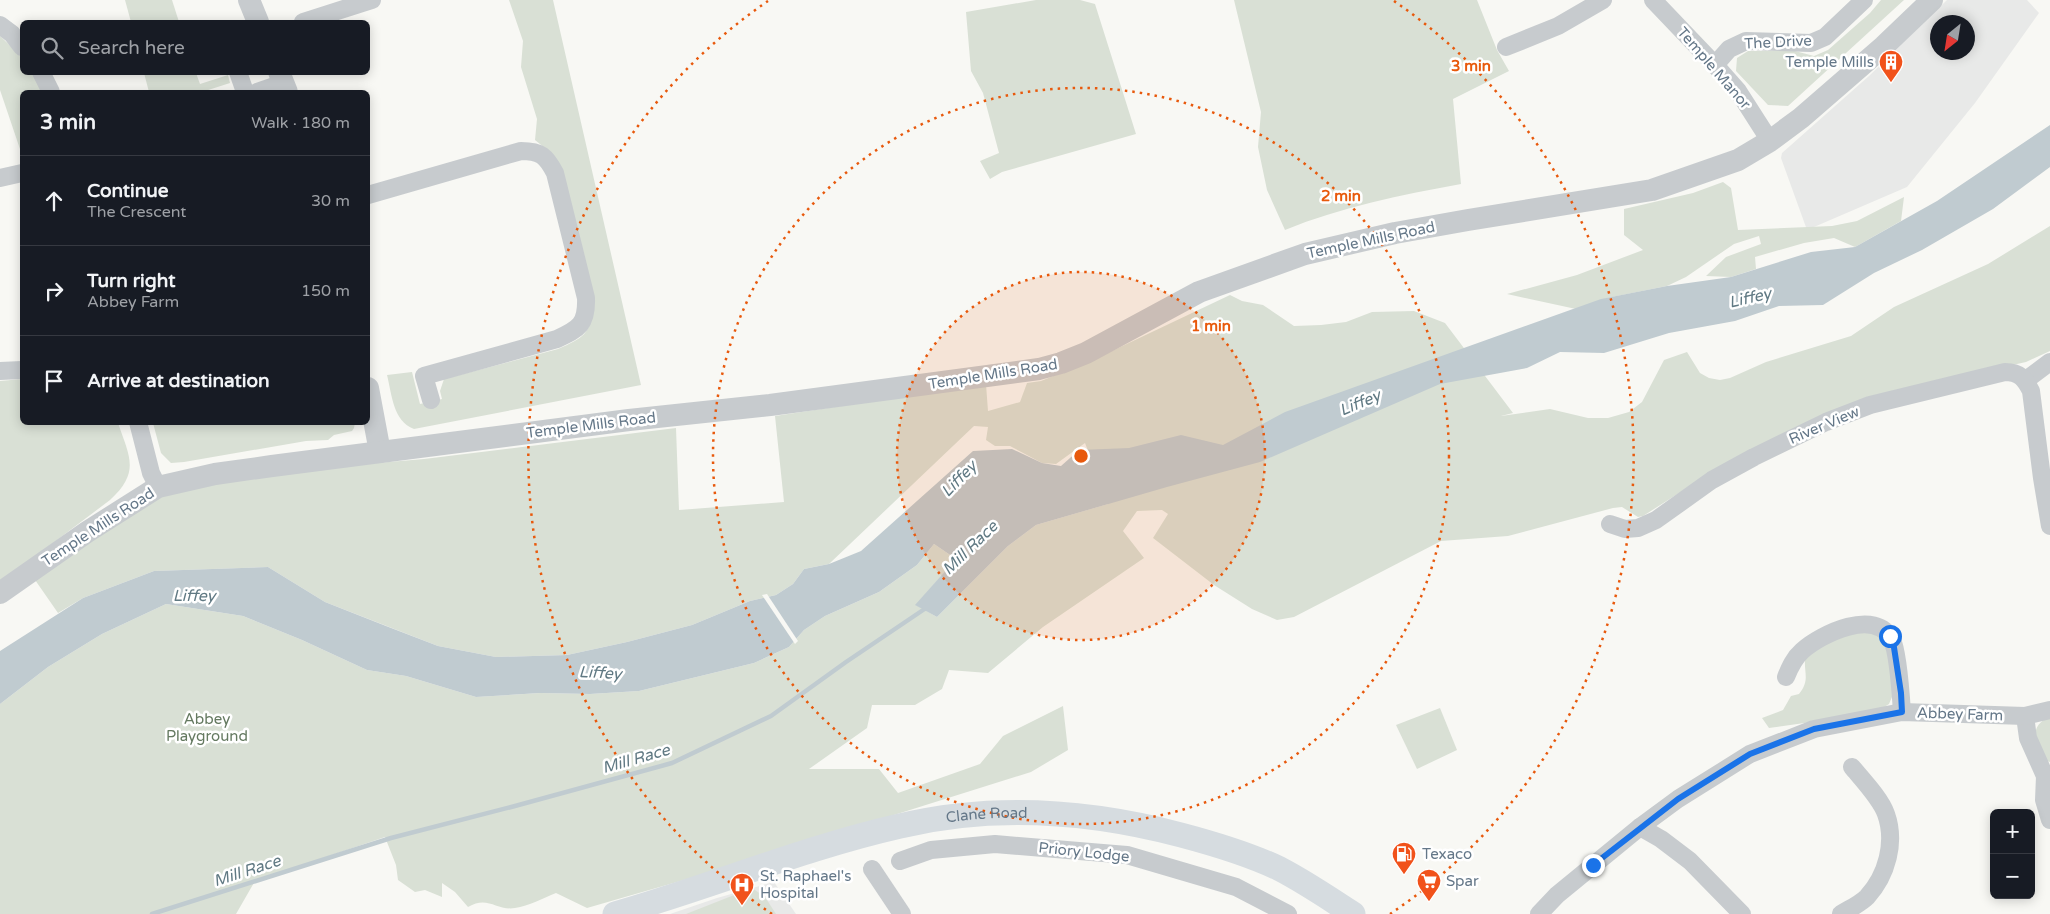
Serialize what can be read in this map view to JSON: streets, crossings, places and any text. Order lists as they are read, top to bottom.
{
  "streets": {
    "main road": ["Clane Road"],
    "street": [
      "The Drive",
      "Temple Manor",
      "Temple Mills Road",
      "River View",
      "Abbey Farm",
      "Priory Lodge"
    ]
  },
  "crossings": [
    ["The Drive", "Temple Manor"],
    ["Temple Manor", "Temple Mills Road"]
  ],
  "water": ["Liffey", "Mill Race"],
  "parks": ["Abbey Playground"],
  "places": {
    "building": ["Temple Mills"],
    "fuel station": ["Texaco"],
    "supermarket": ["Spar"],
    "hospital": ["St. Raphael's Hospital"]
  },
  "north": "bottom left",
  "page": {
    "search": "Search here",
    "heading": ["3 min", "Walk · 180 m"],
    "list": [
      ["Continue", "The Crescent", "30 m"],
      ["Turn right", "Abbey Farm", "150 m"],
      "Arrive at destination"
    ],
    "map_buttons": ["+", "−"]
  },
  "rings": ["3 min", "2 min", "1 min"]
}
